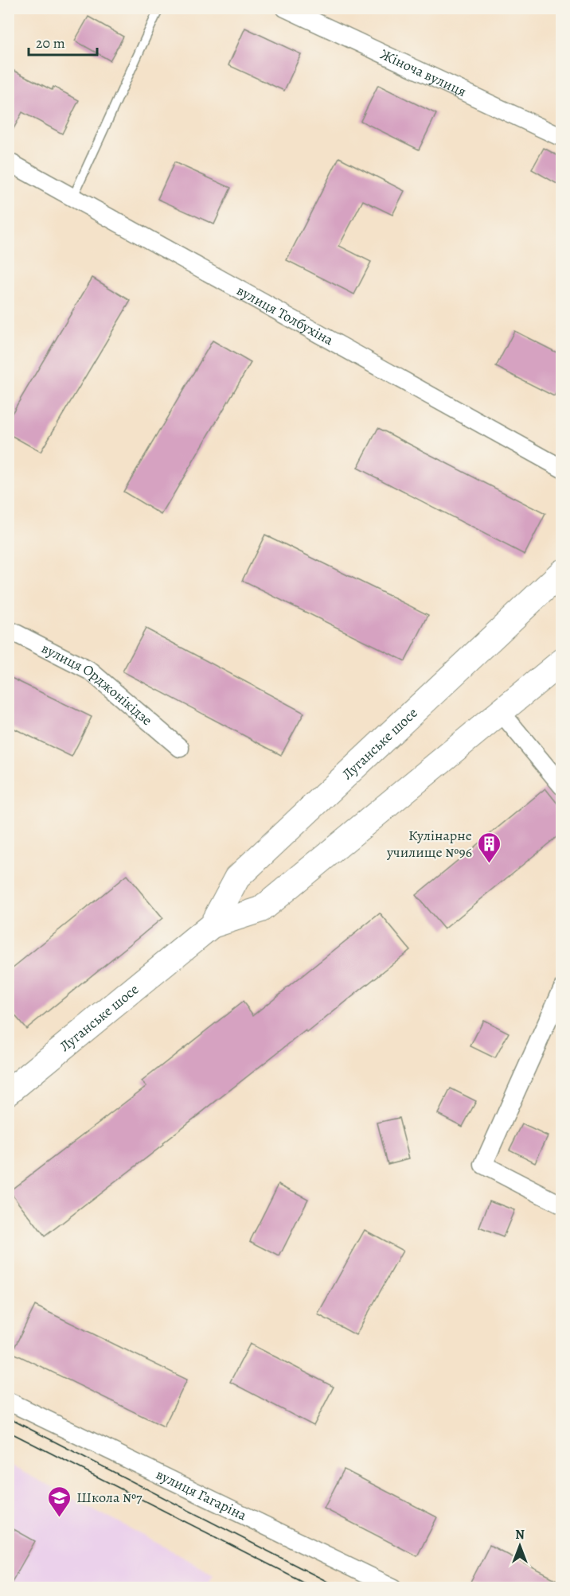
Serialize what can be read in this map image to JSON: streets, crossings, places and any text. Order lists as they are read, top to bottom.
{
  "streets": {
    "main road": ["Луганське шосе"],
    "street": [
      "Жіноча вулиця",
      "вулиця Толбухіна",
      "вулиця Орджонікідзе",
      "вулиця Гагаріна"
    ]
  },
  "places": {
    "building": ["Кулінарне училище №96"],
    "school or university": ["Школа №7"]
  },
  "scale_bar": "20 m",
  "north": "top"
}
